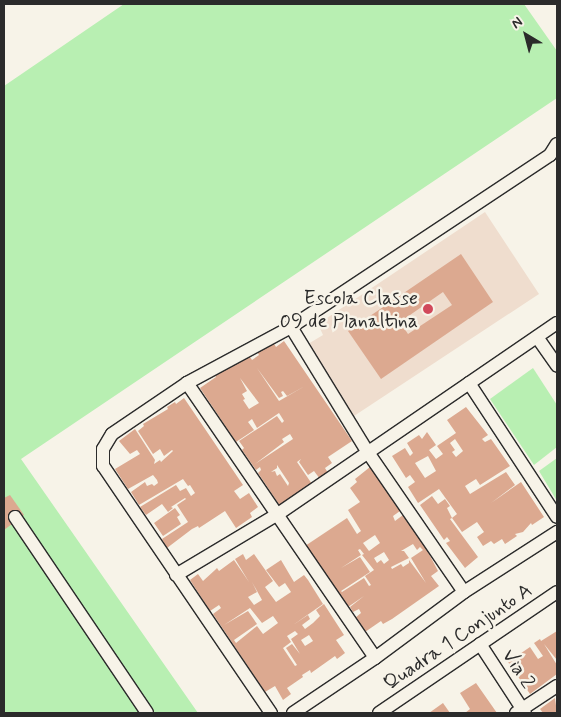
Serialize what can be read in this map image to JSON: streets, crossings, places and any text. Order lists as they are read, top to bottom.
{
  "streets": {
    "street": ["Quadra 1 Conjunto A", "Via 2"]
  },
  "crossings": [
    ["Quadra 1 Conjunto A", "Via 2"]
  ],
  "places": ["Escola Classe 09 de Planaltina"],
  "north": "top left"
}
